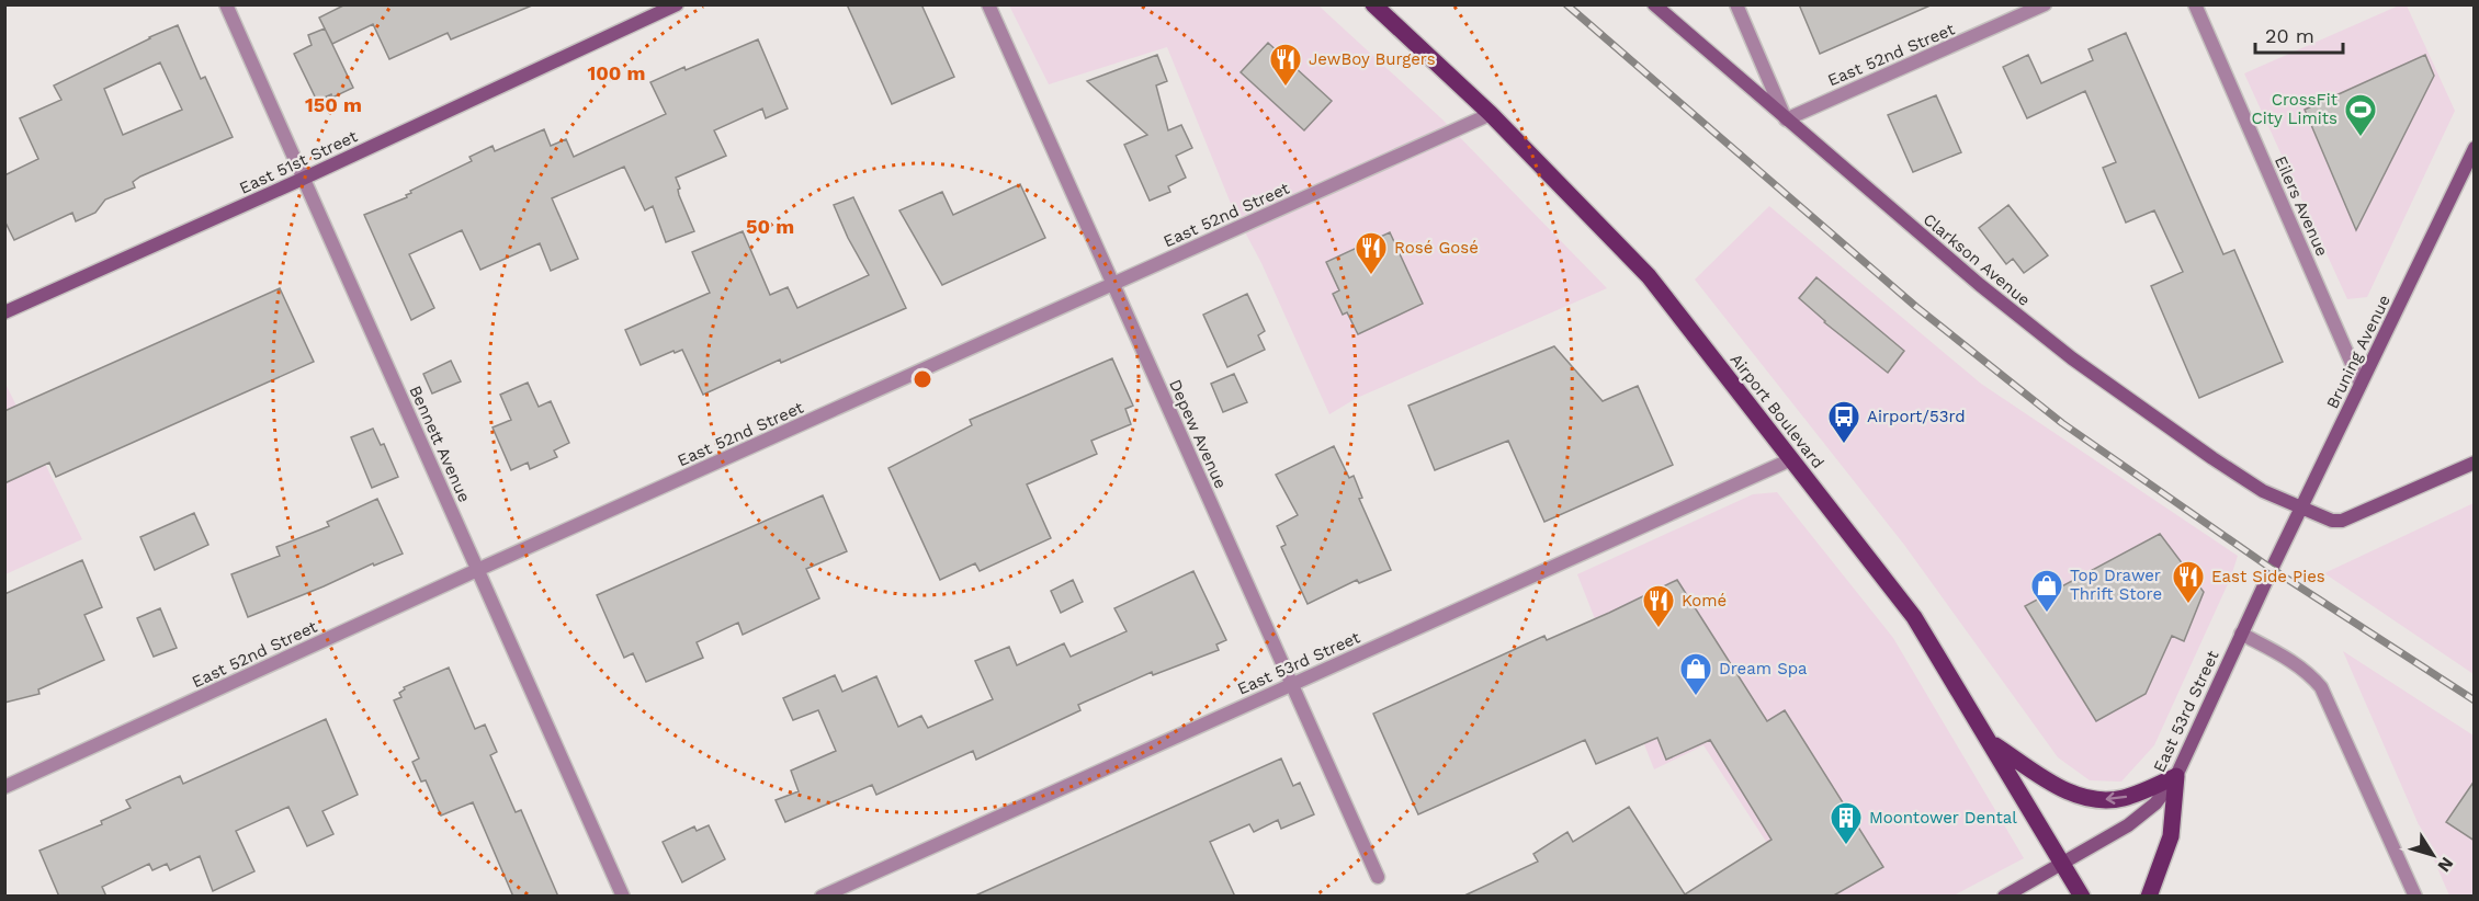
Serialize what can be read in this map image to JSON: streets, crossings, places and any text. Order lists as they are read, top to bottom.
{
  "streets": {
    "main road": ["Airport Boulevard"],
    "street": [
      "East 52nd Street",
      "East 51st Street",
      "Eilers Avenue",
      "Clarkson Avenue",
      "Bruning Avenue",
      "Depew Avenue",
      "Bennett Avenue",
      "East 53rd Street"
    ]
  },
  "crossings": [
    ["East 52nd Street", "Clarkson Avenue"],
    ["East 52nd Street", "Airport Boulevard"],
    ["East 52nd Street", "Depew Avenue"],
    ["East 52nd Street", "Bennett Avenue"],
    ["East 51st Street", "Bennett Avenue"],
    ["Eilers Avenue", "Bruning Avenue"],
    ["Clarkson Avenue", "Bruning Avenue"],
    ["Bruning Avenue", "East 53rd Street"],
    ["Airport Boulevard", "East 53rd Street"],
    ["Depew Avenue", "East 53rd Street"]
  ],
  "places": {
    "restaurant": [
      "JewBoy Burgers",
      "Rosé Gosé",
      "East Side Pies",
      "Komé"
    ],
    "sports": ["CrossFit City Limits"],
    "bus stop": ["Airport/53rd"],
    "shop": ["Top Drawer Thrift Store", "Dream Spa"],
    "building": ["Moontower Dental"]
  },
  "scale_bar": "20 m",
  "north": "bottom right",
  "rings": ["100 m", "150 m", "50 m"]
}
